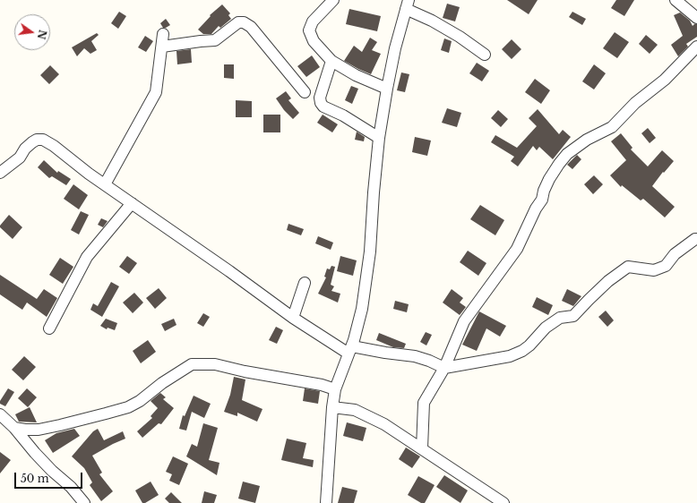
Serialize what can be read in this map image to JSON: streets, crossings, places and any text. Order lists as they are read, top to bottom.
{
  "scale_bar": "50 m",
  "north": "right"
}
